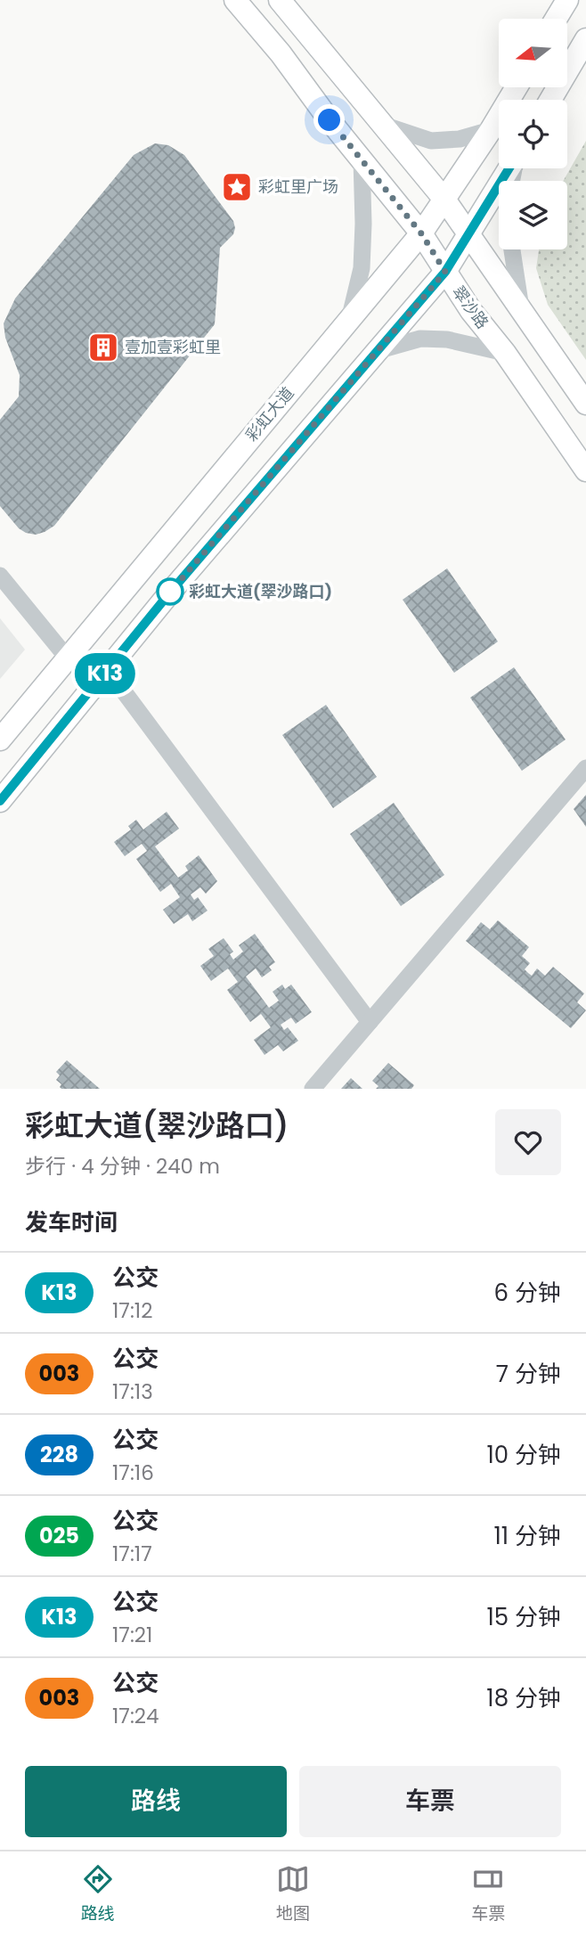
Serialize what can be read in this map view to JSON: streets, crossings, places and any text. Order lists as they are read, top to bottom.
{
  "streets": {
    "main road": ["翠沙路", "彩虹大道"]
  },
  "crossings": [
    ["翠沙路", "彩虹大道"]
  ],
  "places": {
    "place": ["彩虹里广场"],
    "building": ["壹加壹彩虹里"],
    "other": ["彩虹大道(翠沙路口)"]
  },
  "lines": ["bus line K13"],
  "north": "left",
  "page": {
    "on_map": "K13",
    "heading": [
      ["彩虹大道(翠沙路口)", "步行 · 4 分钟 · 240 m"],
      "发车时间"
    ],
    "list": [
      {
        "mark": "K13",
        "name": "公交",
        "note": "17:12",
        "value": "6 分钟"
      },
      {
        "mark": "003",
        "name": "公交",
        "note": "17:13",
        "value": "7 分钟"
      },
      {
        "mark": "228",
        "name": "公交",
        "note": "17:16",
        "value": "10 分钟"
      },
      {
        "mark": "025",
        "name": "公交",
        "note": "17:17",
        "value": "11 分钟"
      },
      {
        "mark": "K13",
        "name": "公交",
        "note": "17:21",
        "value": "15 分钟"
      },
      {
        "mark": "003",
        "name": "公交",
        "note": "17:24",
        "value": "18 分钟"
      }
    ],
    "buttons": ["路线", "车票"],
    "tabs": ["路线", "地图", "车票"]
  }
}
